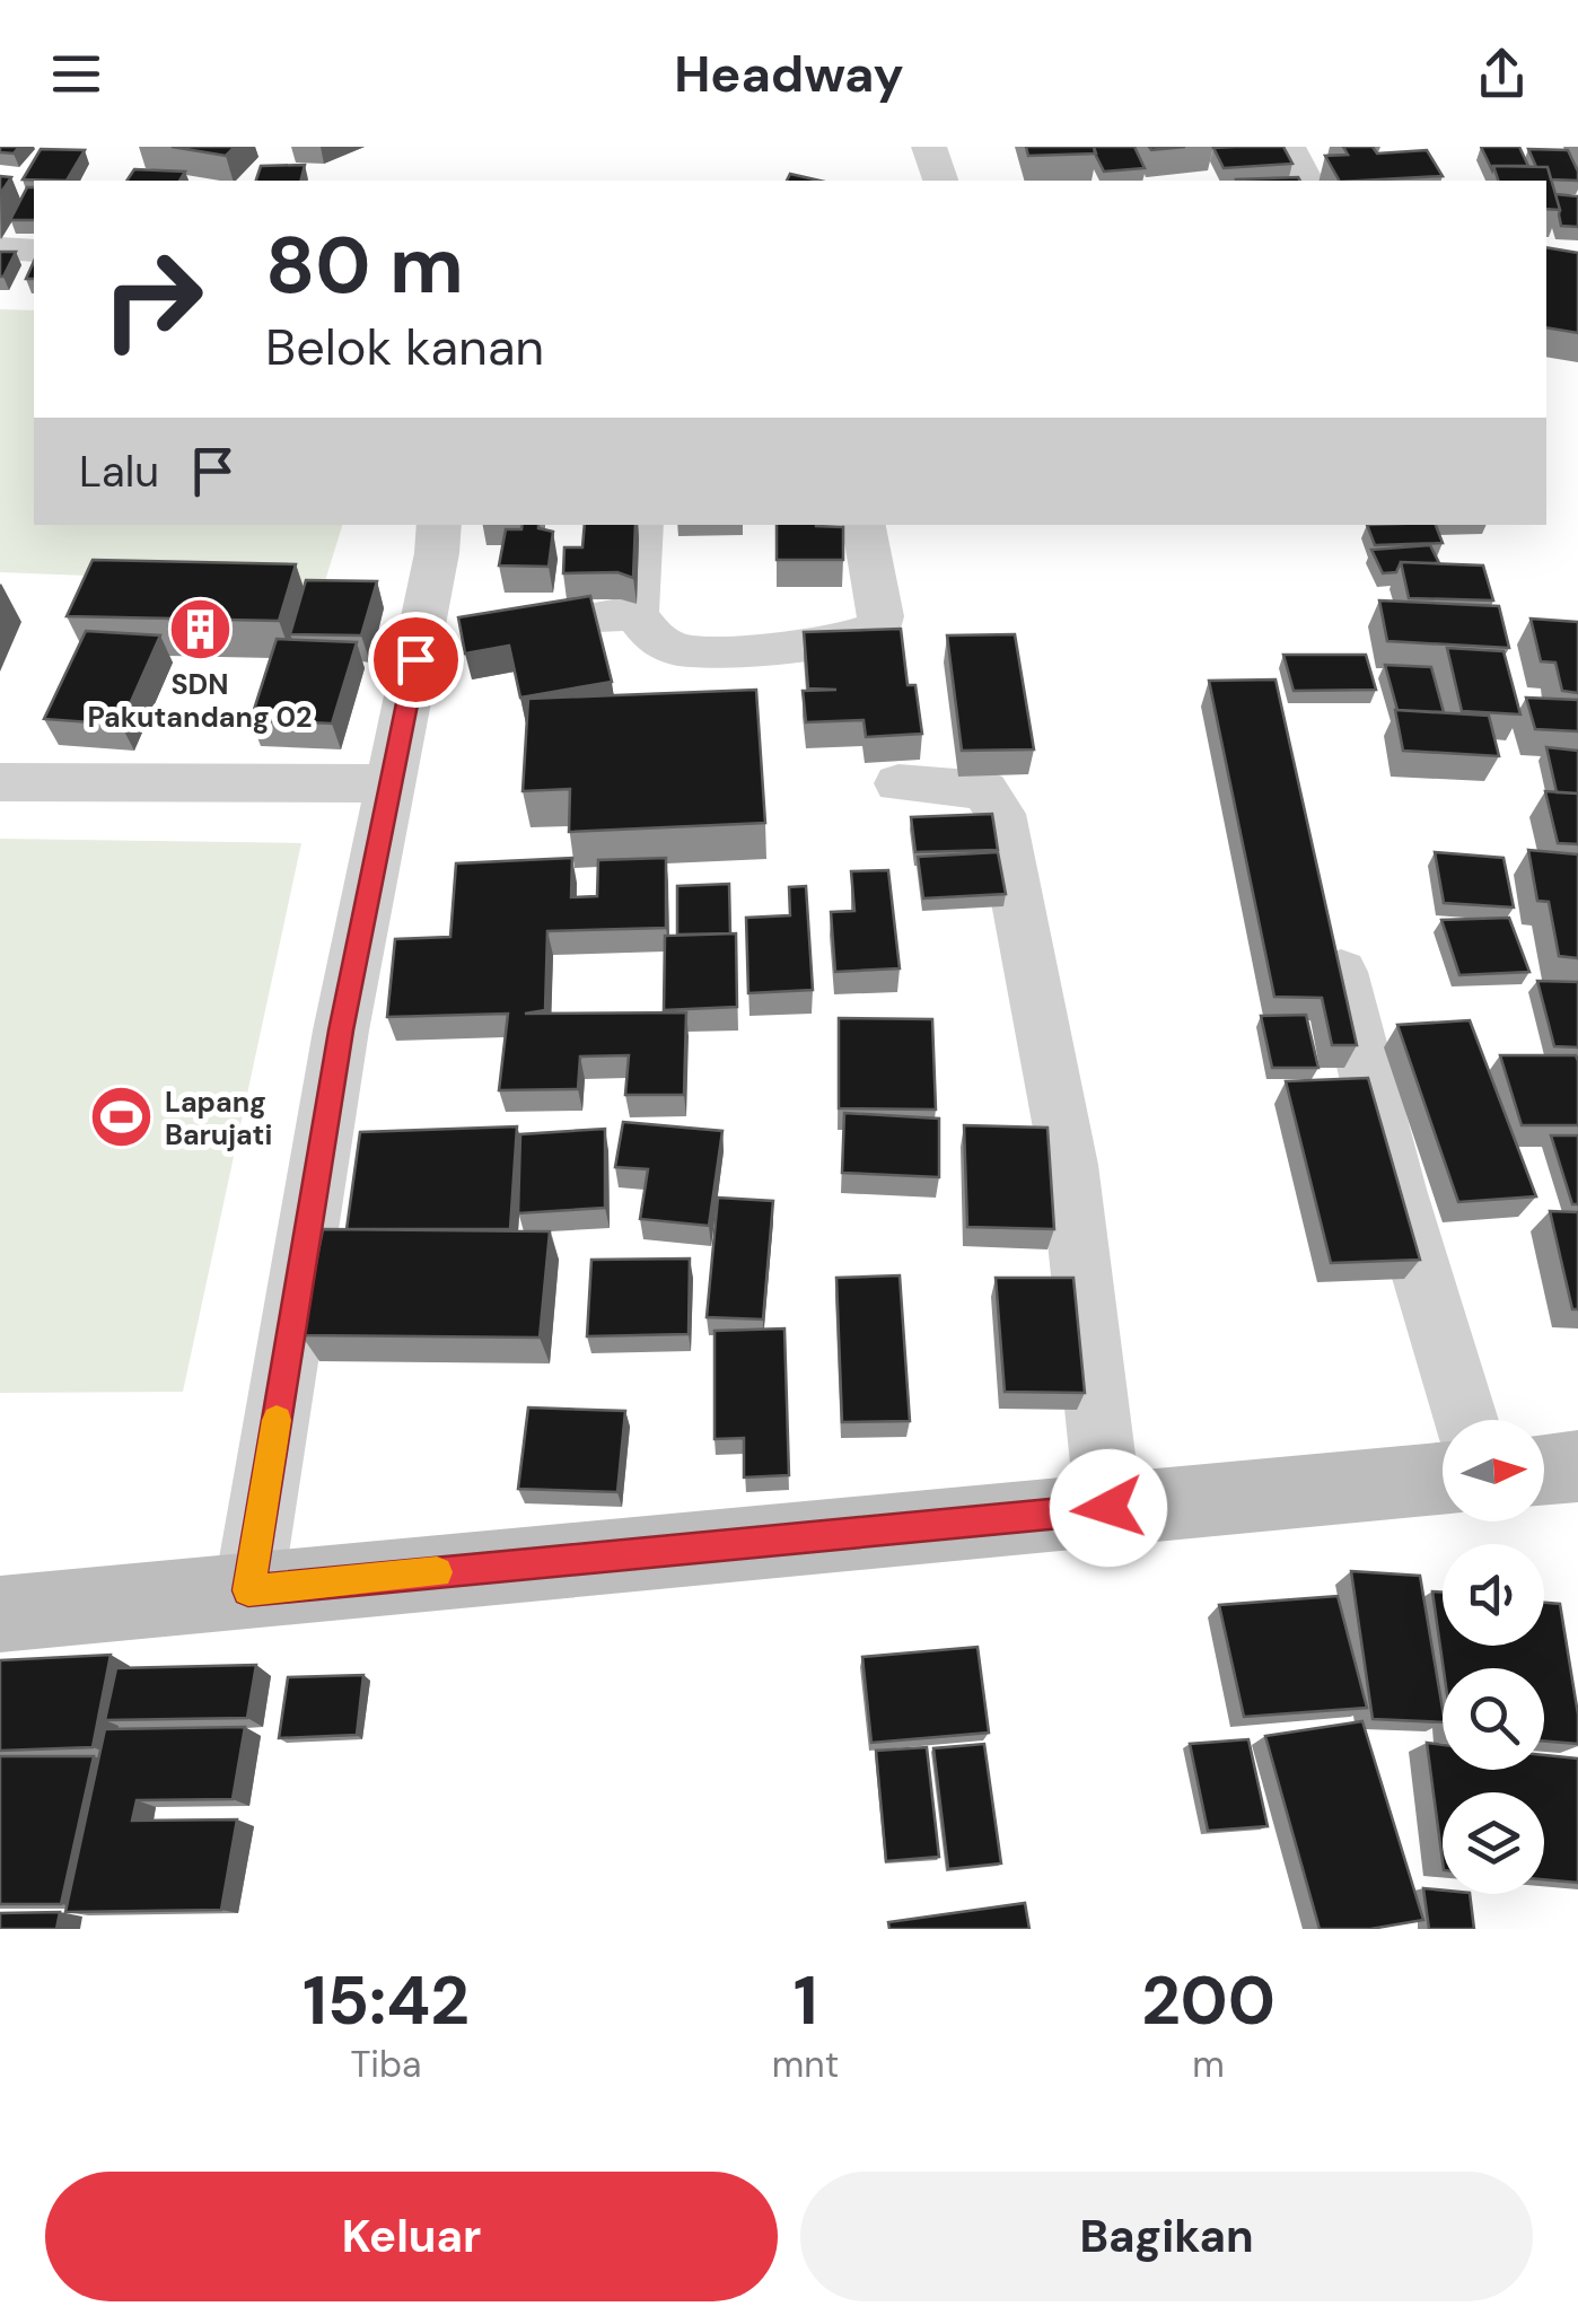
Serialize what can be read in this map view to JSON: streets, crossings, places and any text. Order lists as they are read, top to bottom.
{
  "places": {
    "building": ["SDN Pakutandang 02"],
    "sports": ["Lapang Barujati"]
  },
  "north": "right",
  "page": {
    "header": "Headway",
    "turn": ["80 m", "Belok kanan"],
    "then": "Lalu",
    "eta": [
      "15:42",
      "Tiba",
      "1",
      "mnt",
      "200",
      "m"
    ],
    "buttons": ["Keluar", "Bagikan"]
  }
}
